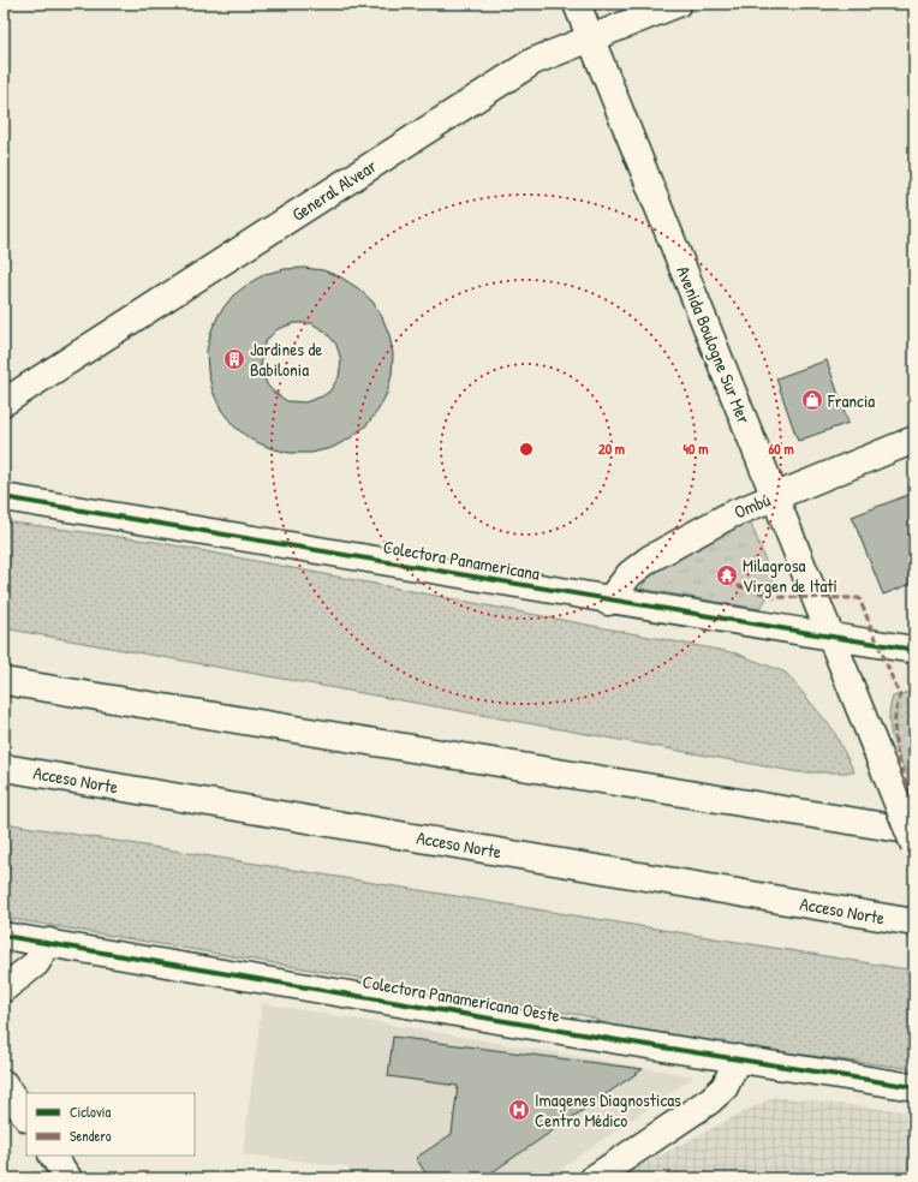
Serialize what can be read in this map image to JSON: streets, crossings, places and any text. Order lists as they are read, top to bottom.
{
  "streets": {
    "main road": [
      "General Alvear",
      "Avenida Boulogne Sur Mer",
      "Ombú",
      "Colectora Panamericana",
      "Acceso Norte",
      "Colectora Panamericana Oeste"
    ]
  },
  "crossings": [
    ["General Alvear", "Avenida Boulogne Sur Mer"],
    ["Avenida Boulogne Sur Mer", "Ombú"],
    ["Avenida Boulogne Sur Mer", "Colectora Panamericana"],
    ["Ombú", "Colectora Panamericana"]
  ],
  "places": {
    "building": ["Jardines de Babilonia"],
    "shop": ["Francia"],
    "temple": ["Milagrosa Virgen de Itatí"],
    "hospital": ["Imagenes Diagnosticas Centro Médico"]
  },
  "legend": ["Ciclovía", "Sendero"],
  "rings": ["20 m", "40 m", "60 m"]
}
